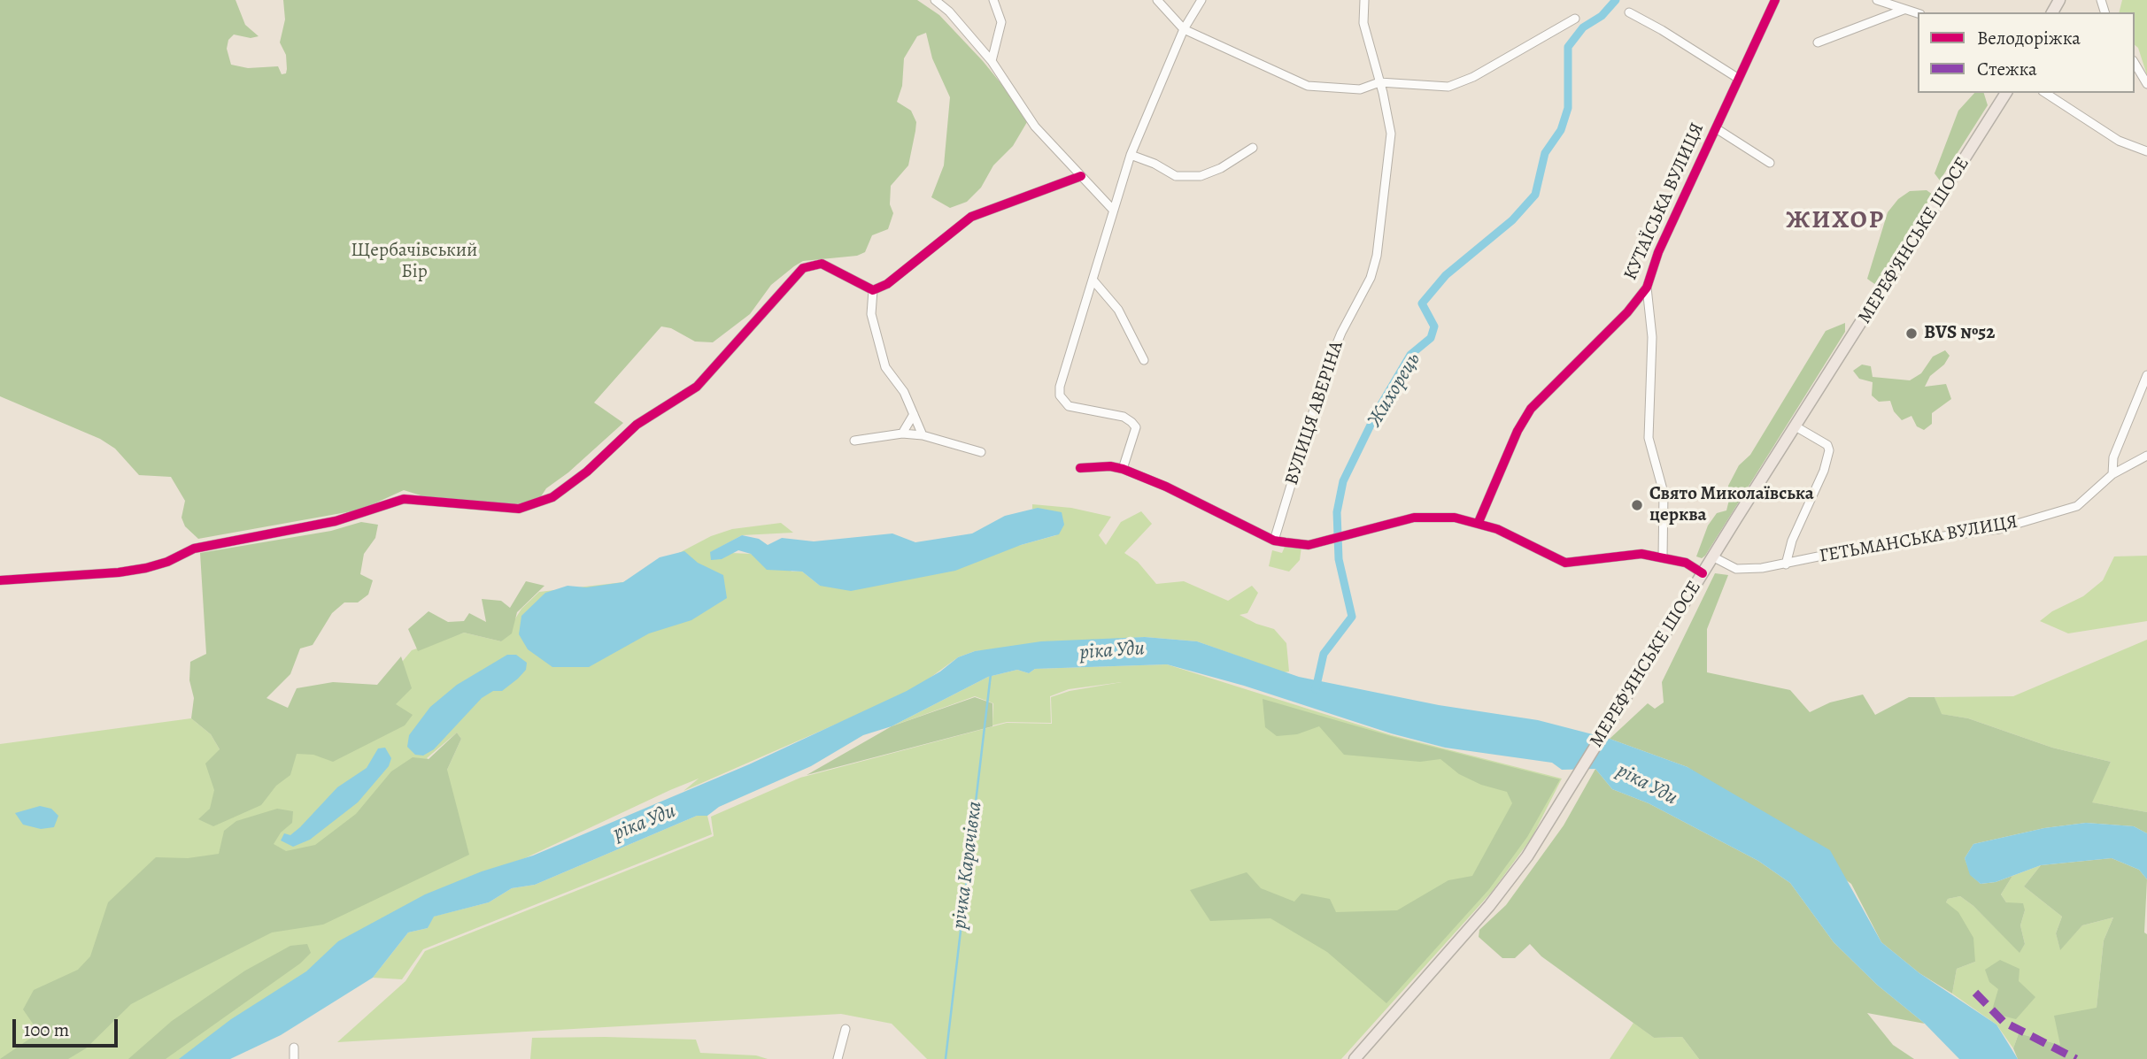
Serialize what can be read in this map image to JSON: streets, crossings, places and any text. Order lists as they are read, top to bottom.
{
  "streets": {
    "highway": ["МЕРЕФ'ЯНСЬКЕ ШОСЕ"],
    "street": ["КУТАЇСЬКА ВУЛИЦЯ", "ВУЛИЦЯ АВЕРІНА", "ГЕТЬМАНСЬКА ВУЛИЦЯ"]
  },
  "crossings": [
    ["МЕРЕФ'ЯНСЬКЕ ШОСЕ", "ГЕТЬМАНСЬКА ВУЛИЦЯ"]
  ],
  "districts": ["ЖИХОР"],
  "water": ["Жихорець", "ріка Уди", "річка Карачівка"],
  "parks": ["Щербачівський Бір"],
  "places": ["BVS №52", "Свято Миколаївська церква"],
  "legend": ["Велодоріжка", "Стежка"],
  "scale_bar": "100 m"
}
